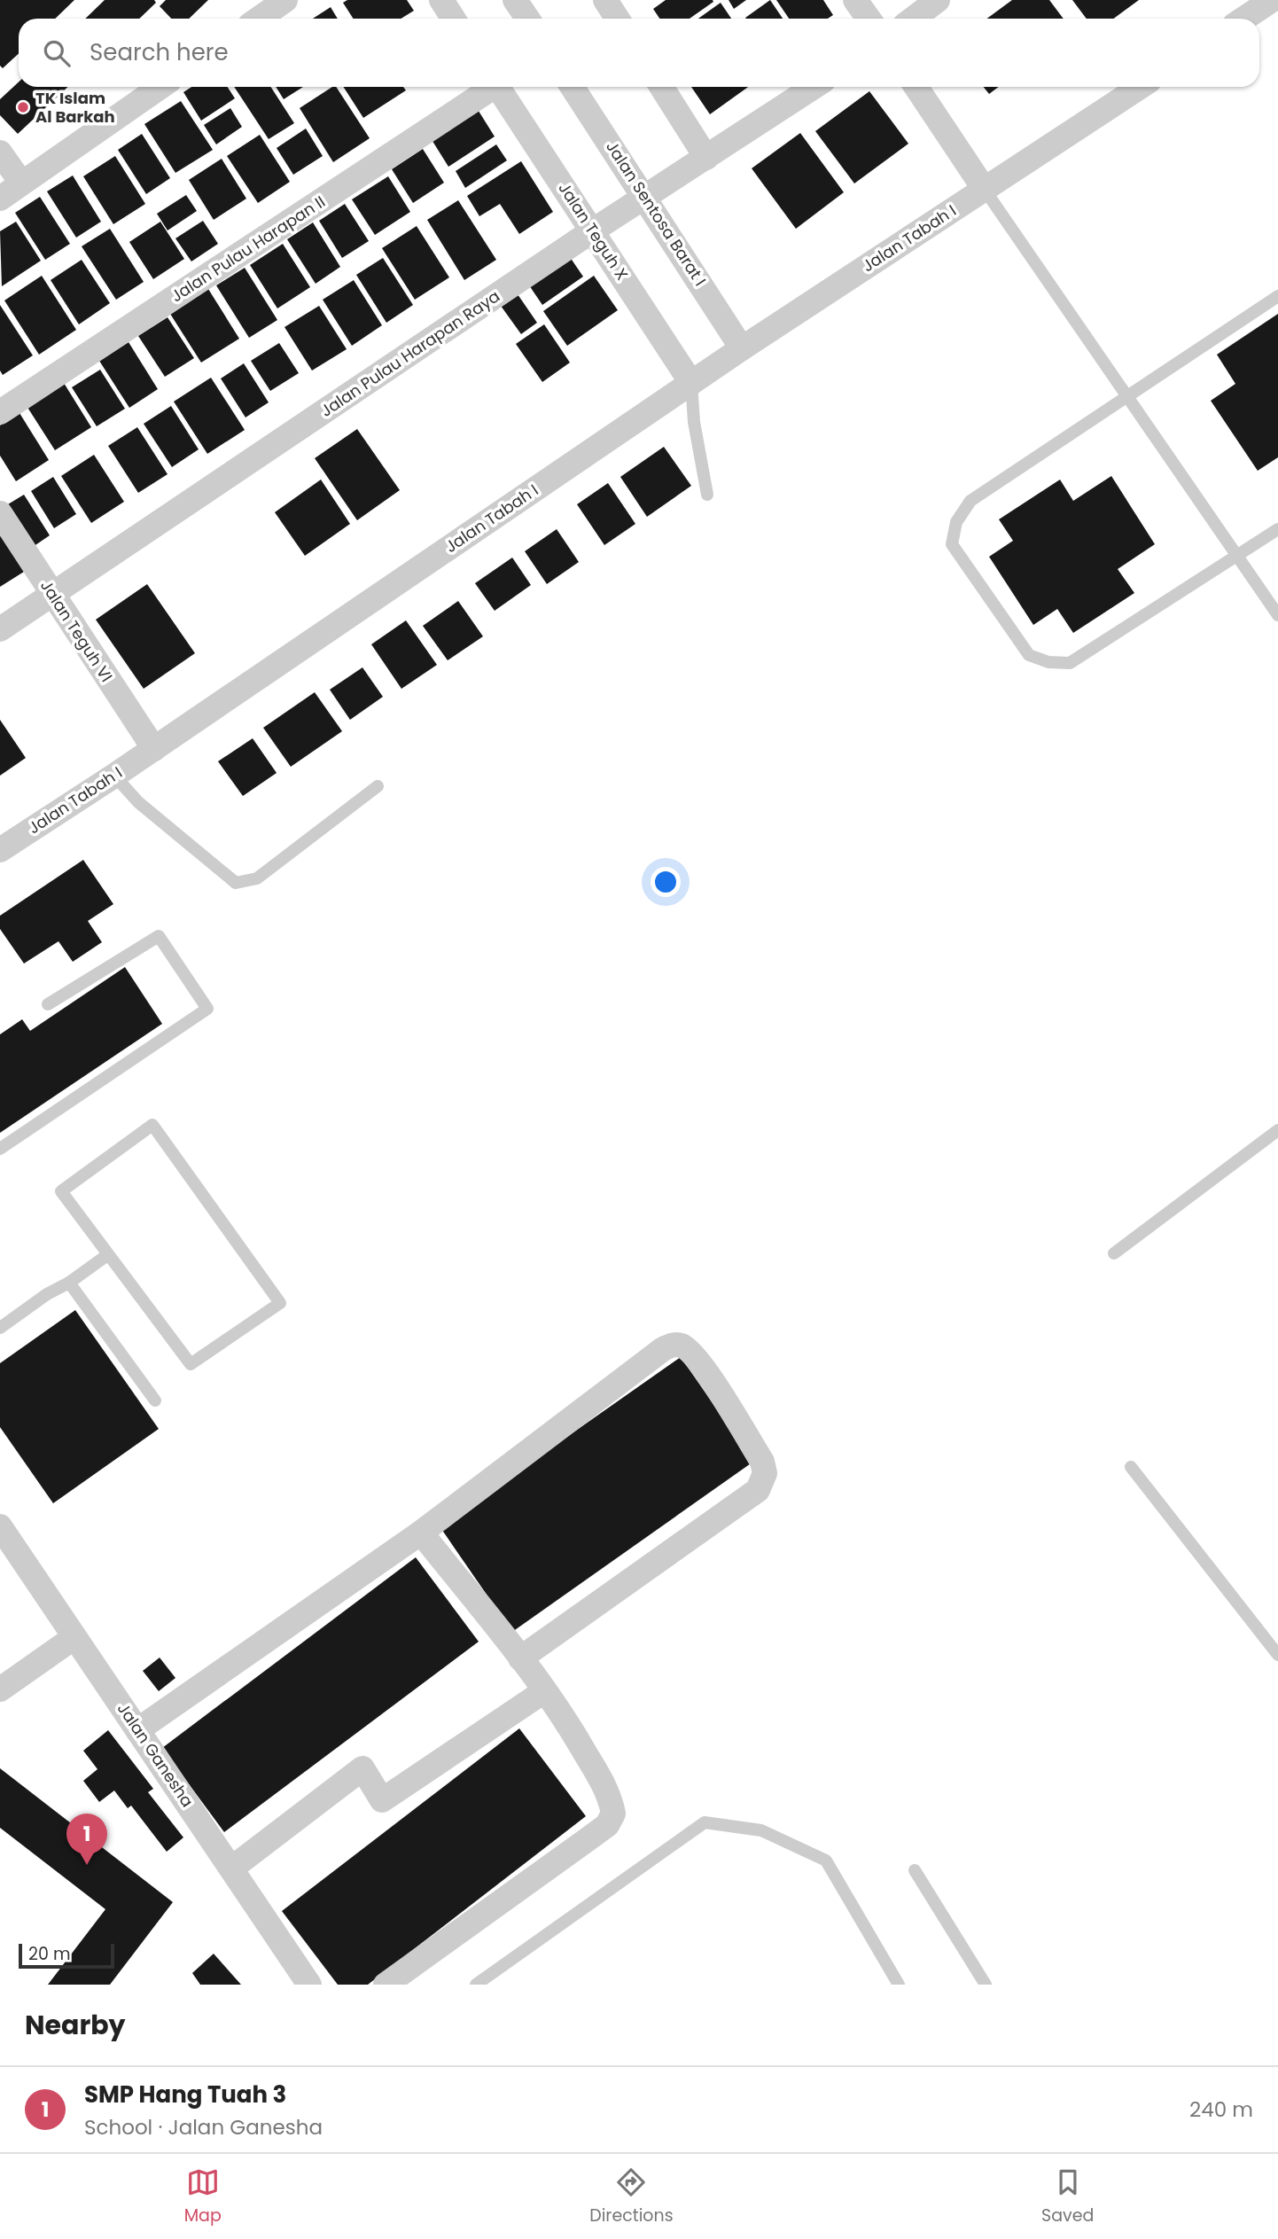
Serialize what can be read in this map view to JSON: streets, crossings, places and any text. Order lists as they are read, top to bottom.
{
  "streets": {
    "street": [
      "Jalan Sentosa Barat I",
      "Jalan Teguh X",
      "Jalan Tabah I",
      "Jalan Pulau Harapan II",
      "Jalan Pulau Harapan Raya",
      "Jalan Teguh VI",
      "Jalan Ganesha"
    ]
  },
  "crossings": [
    ["Jalan Sentosa Barat I", "Jalan Tabah I"],
    ["Jalan Sentosa Barat I", "Jalan Pulau Harapan Raya"],
    ["Jalan Teguh X", "Jalan Tabah I"],
    ["Jalan Teguh X", "Jalan Pulau Harapan Raya"],
    ["Jalan Tabah I", "Jalan Teguh VI"],
    ["Jalan Pulau Harapan Raya", "Jalan Teguh VI"]
  ],
  "places": ["TK Islam Al Barkah"],
  "scale_bar": "20 m",
  "page": {
    "search": "Search here",
    "pins": "1",
    "scale": "20 m",
    "heading": "Nearby",
    "list": [
      {
        "mark": "1",
        "name": "SMP Hang Tuah 3",
        "note": "School · Jalan Ganesha",
        "value": "240 m"
      }
    ],
    "nav": ["Map", "Directions", "Saved"]
  }
}
